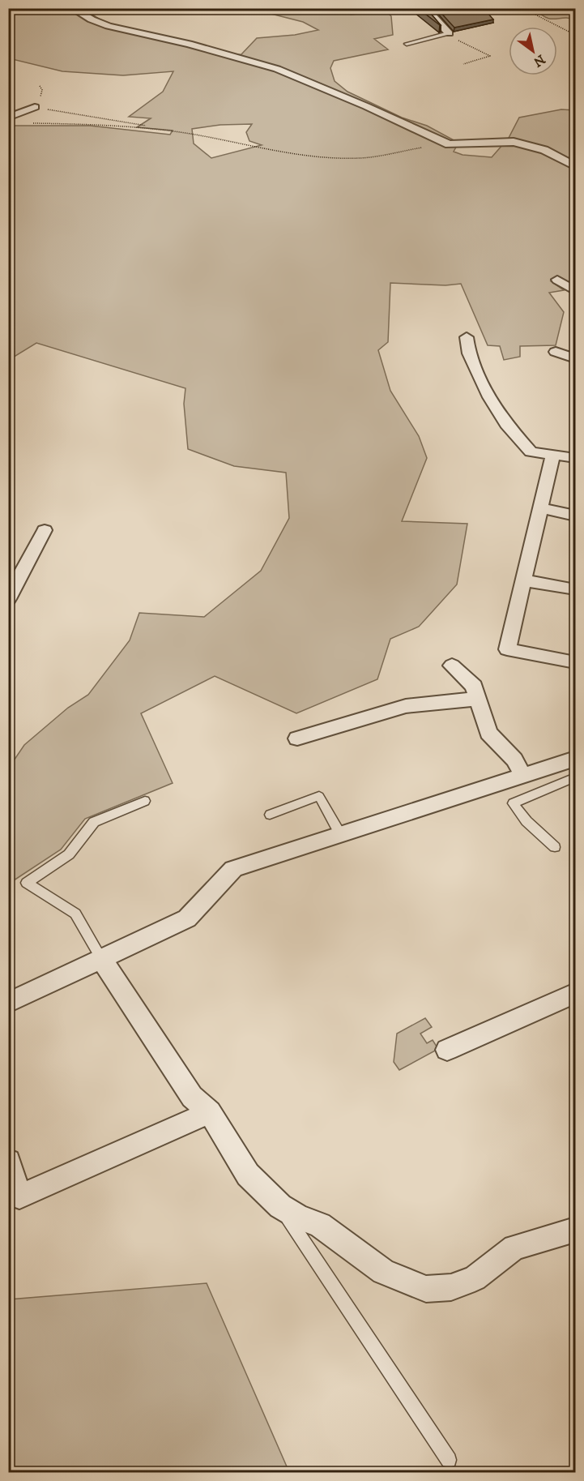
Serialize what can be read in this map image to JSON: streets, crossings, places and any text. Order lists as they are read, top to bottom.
{
  "north": "bottom right"
}
